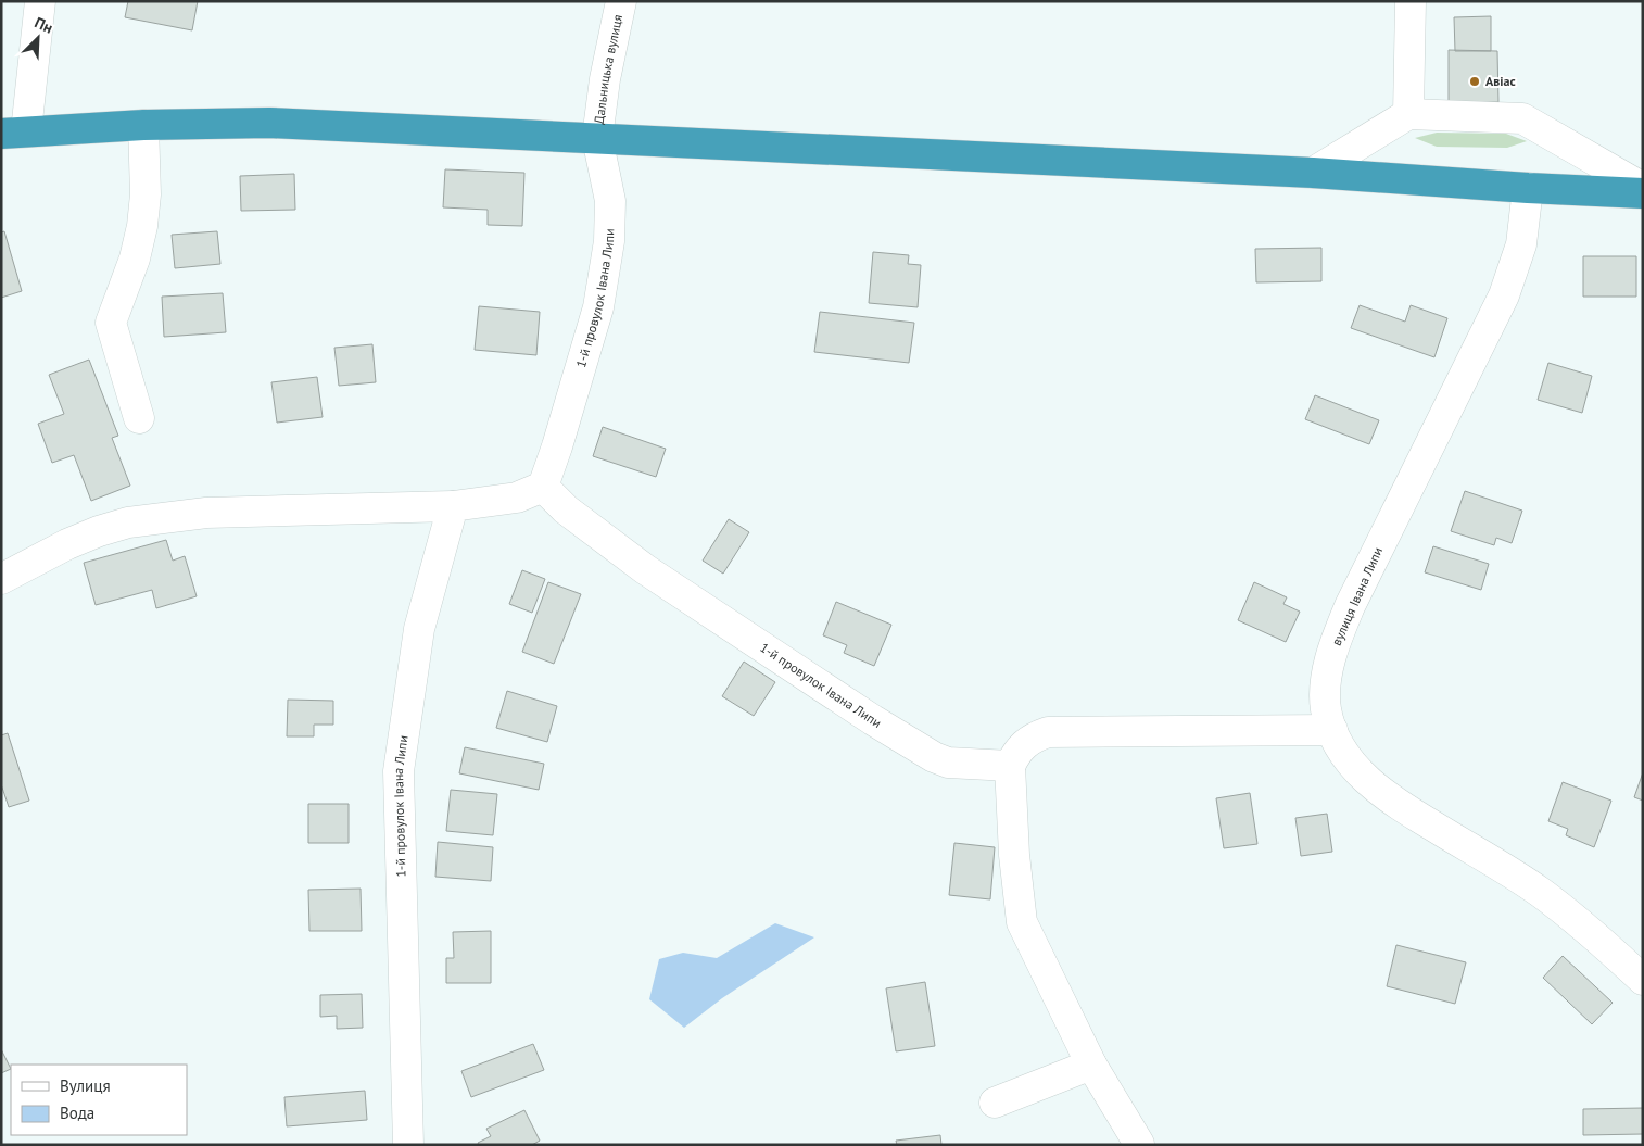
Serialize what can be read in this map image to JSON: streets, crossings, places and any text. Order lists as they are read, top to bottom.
{
  "streets": {
    "street": ["Дальницька вулиця", "1-й провулок Івана Липи", "вулиця Івана Липи"]
  },
  "crossings": [
    ["Дальницька вулиця", "1-й провулок Івана Липи"]
  ],
  "places": ["Авіас"],
  "legend": ["Вулиця", "Вода"],
  "north": "top right"
}
